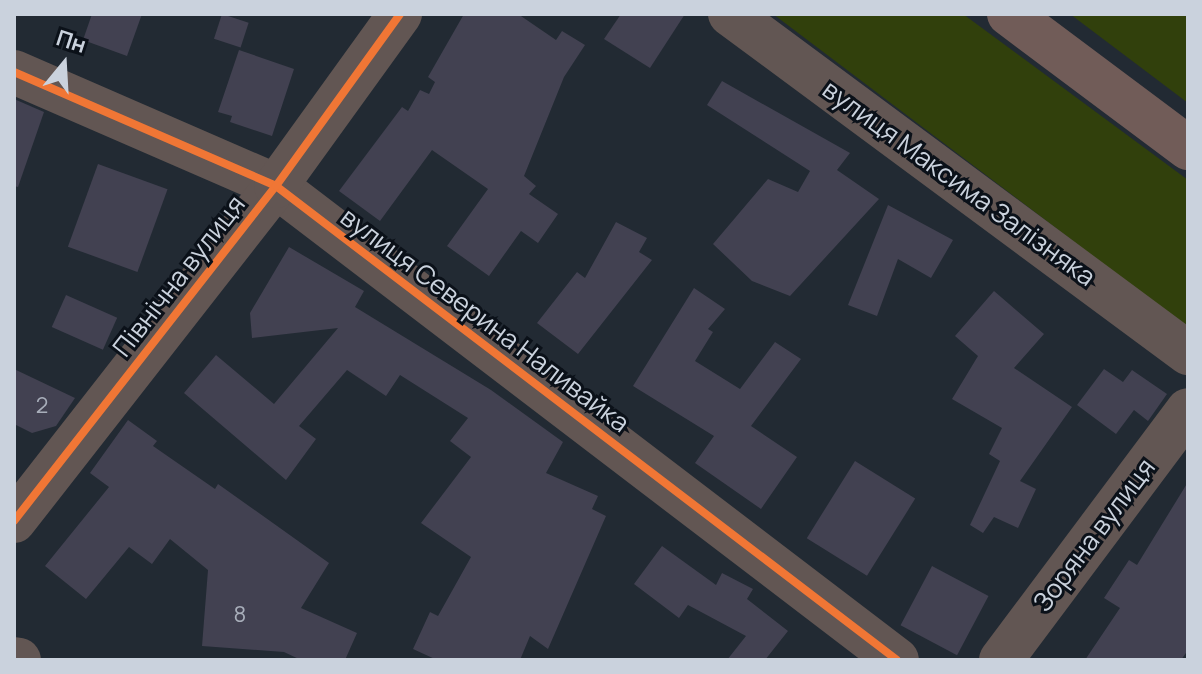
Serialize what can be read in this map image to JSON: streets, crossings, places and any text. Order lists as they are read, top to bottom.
{
  "streets": {
    "street": [
      "вулиця Максима Залізняка",
      "Північна вулиця",
      "вулиця Северина Наливайка",
      "Зоряна вулиця"
    ]
  },
  "crossings": [
    ["Північна вулиця", "вулиця Северина Наливайка"]
  ],
  "house_numbers": ["2", "8"],
  "north": "top"
}
